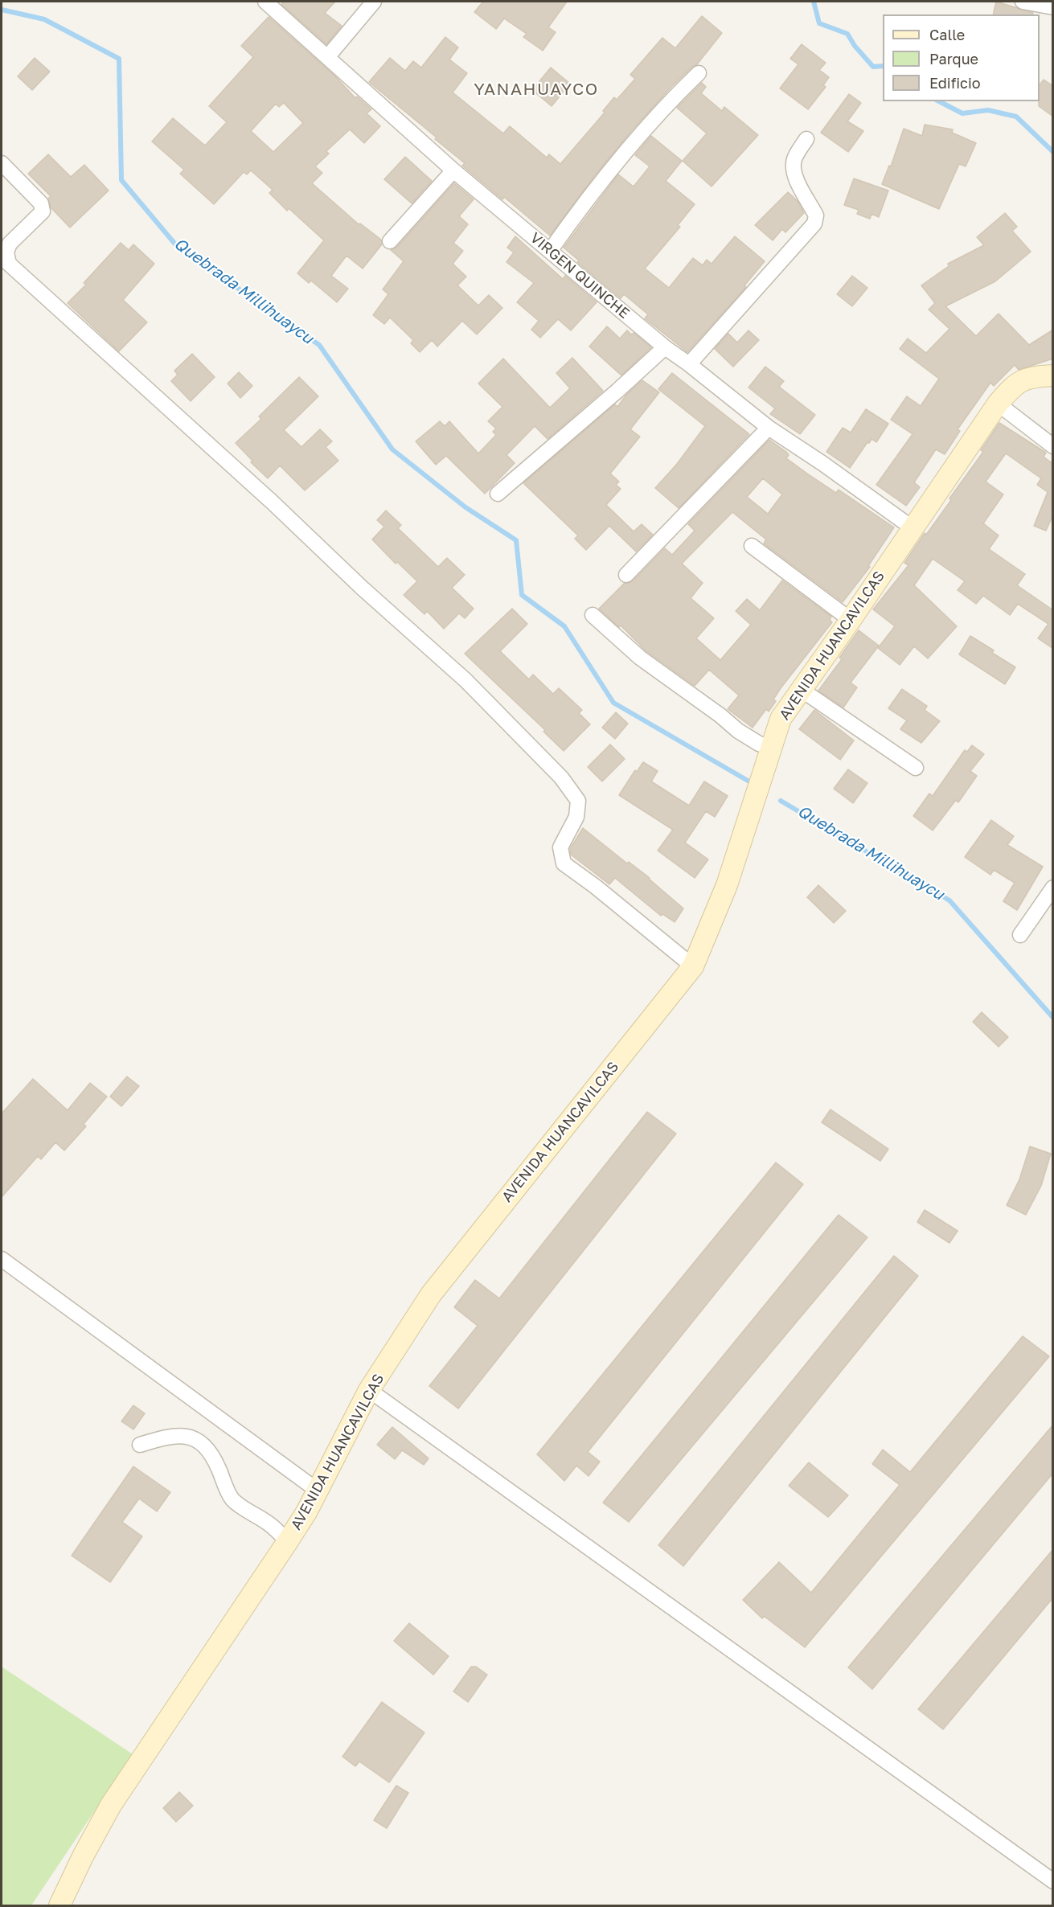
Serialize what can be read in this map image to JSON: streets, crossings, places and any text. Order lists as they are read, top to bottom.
{
  "streets": {
    "street": ["VIRGEN QUINCHE", "AVENIDA HUANCAVILCAS"]
  },
  "crossings": [
    ["VIRGEN QUINCHE", "AVENIDA HUANCAVILCAS"]
  ],
  "districts": ["YANAHUAYCO"],
  "water": ["Quebrada Millihuaycu"],
  "legend": ["Calle", "Parque", "Edificio"]
}
